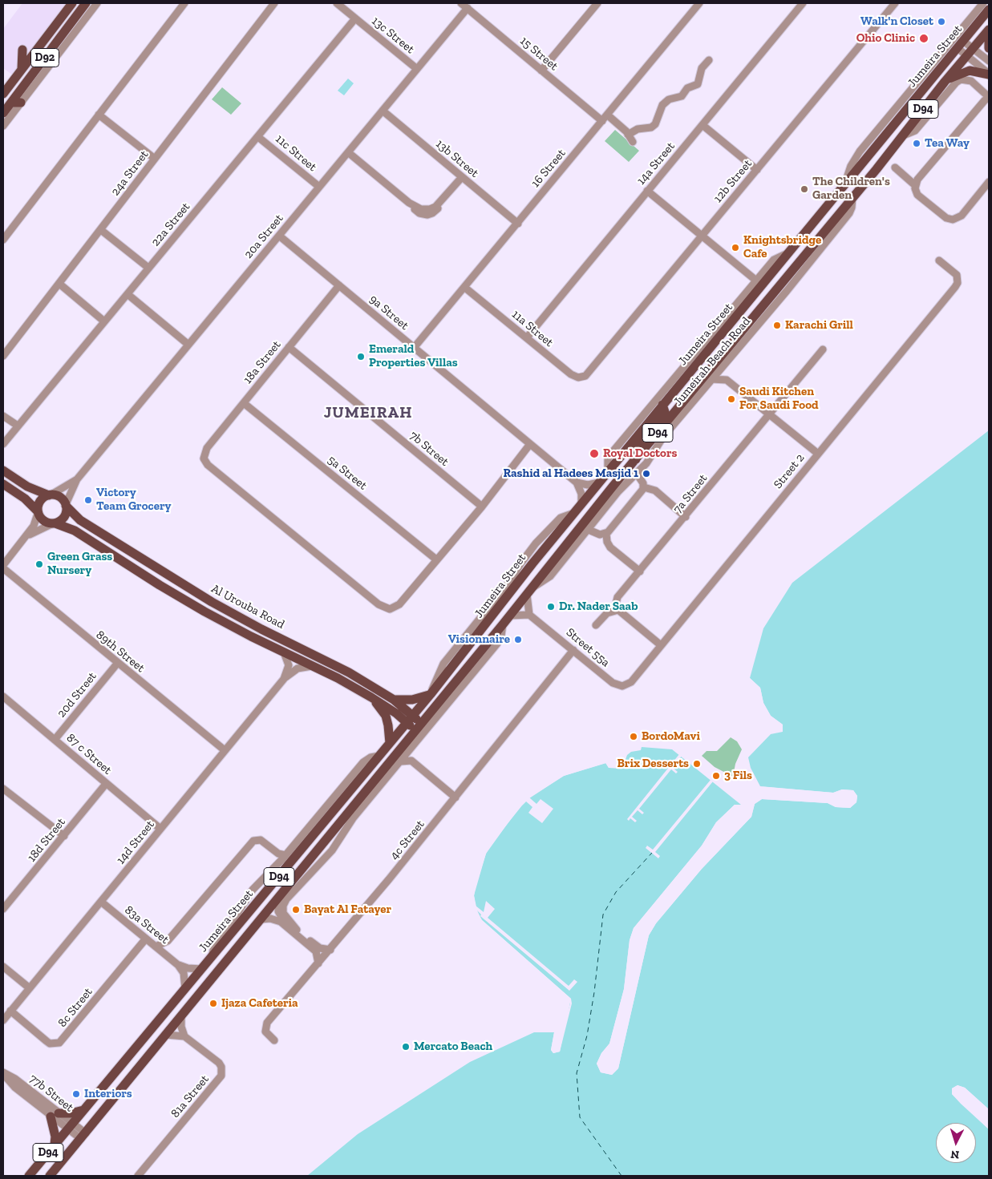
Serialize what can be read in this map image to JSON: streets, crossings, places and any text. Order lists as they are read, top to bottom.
{
  "streets": {
    "main road": [
      "Jumeira Street",
      "D92",
      "D94",
      "Al Urouba Road"
    ],
    "street": [
      "13c Street",
      "15 Street",
      "11c Street",
      "13b Street",
      "14a Street",
      "16 Street",
      "24a Street",
      "12b Street",
      "22a Street",
      "20a Street",
      "9a Street",
      "11a Street",
      "Jumeirah Beach Road",
      "18a Street",
      "7b Street",
      "Street 2",
      "5a Street",
      "7a Street",
      "Street 55a",
      "89th Street",
      "20d Street",
      "87 c Street",
      "18d Street",
      "4c Street",
      "14d Street",
      "83a Street",
      "8c Street",
      "77b Street",
      "81a Street"
    ]
  },
  "crossings": [
    ["13c Street", "22a Street"],
    ["13c Street", "20a Street"],
    ["15 Street", "16 Street"],
    ["15 Street", "20a Street"],
    ["Jumeira Street", "Jumeirah Beach Road"],
    ["Jumeira Street", "Al Urouba Road"],
    ["Jumeira Street", "83a Street"],
    ["Jumeira Street", "77b Street"],
    ["11c Street", "22a Street"],
    ["11c Street", "20a Street"],
    ["13b Street", "16 Street"],
    ["13b Street", "20a Street"],
    ["14a Street", "11a Street"],
    ["16 Street", "9a Street"],
    ["16 Street", "11a Street"],
    ["12b Street", "11a Street"],
    ["20a Street", "9a Street"],
    ["20a Street", "Al Urouba Road"],
    ["9a Street", "18a Street"],
    ["18a Street", "7b Street"],
    ["18a Street", "5a Street"],
    ["Street 2", "Street 55a"],
    ["Al Urouba Road", "14d Street"],
    ["Street 55a", "4c Street"],
    ["89th Street", "20d Street"],
    ["89th Street", "14d Street"],
    ["20d Street", "87 c Street"],
    ["87 c Street", "18d Street"],
    ["87 c Street", "14d Street"],
    ["14d Street", "83a Street"],
    ["14d Street", "8c Street"],
    ["83a Street", "8c Street"]
  ],
  "districts": ["JUMEIRAH"],
  "places": [
    "Walk'n Closet",
    "Ohio Clinic",
    "Tea Way",
    "The Children's Garden",
    "Knightsbridge Cafe",
    "Karachi Grill",
    "Emerald Properties Villas",
    "Saudi Kitchen For Saudi Food",
    "Royal Doctors",
    "Rashid al Hadees Masjid 1",
    "Victory Team Grocery",
    "Green Grass Nursery",
    "Dr. Nader Saab",
    "Visionnaire",
    "BordoMavi",
    "Brix Desserts",
    "3 Fils",
    "Bayat Al Fatayer",
    "Ijaza Cafeteria",
    "Mercato Beach",
    "Interiors"
  ],
  "north": "bottom"
}
